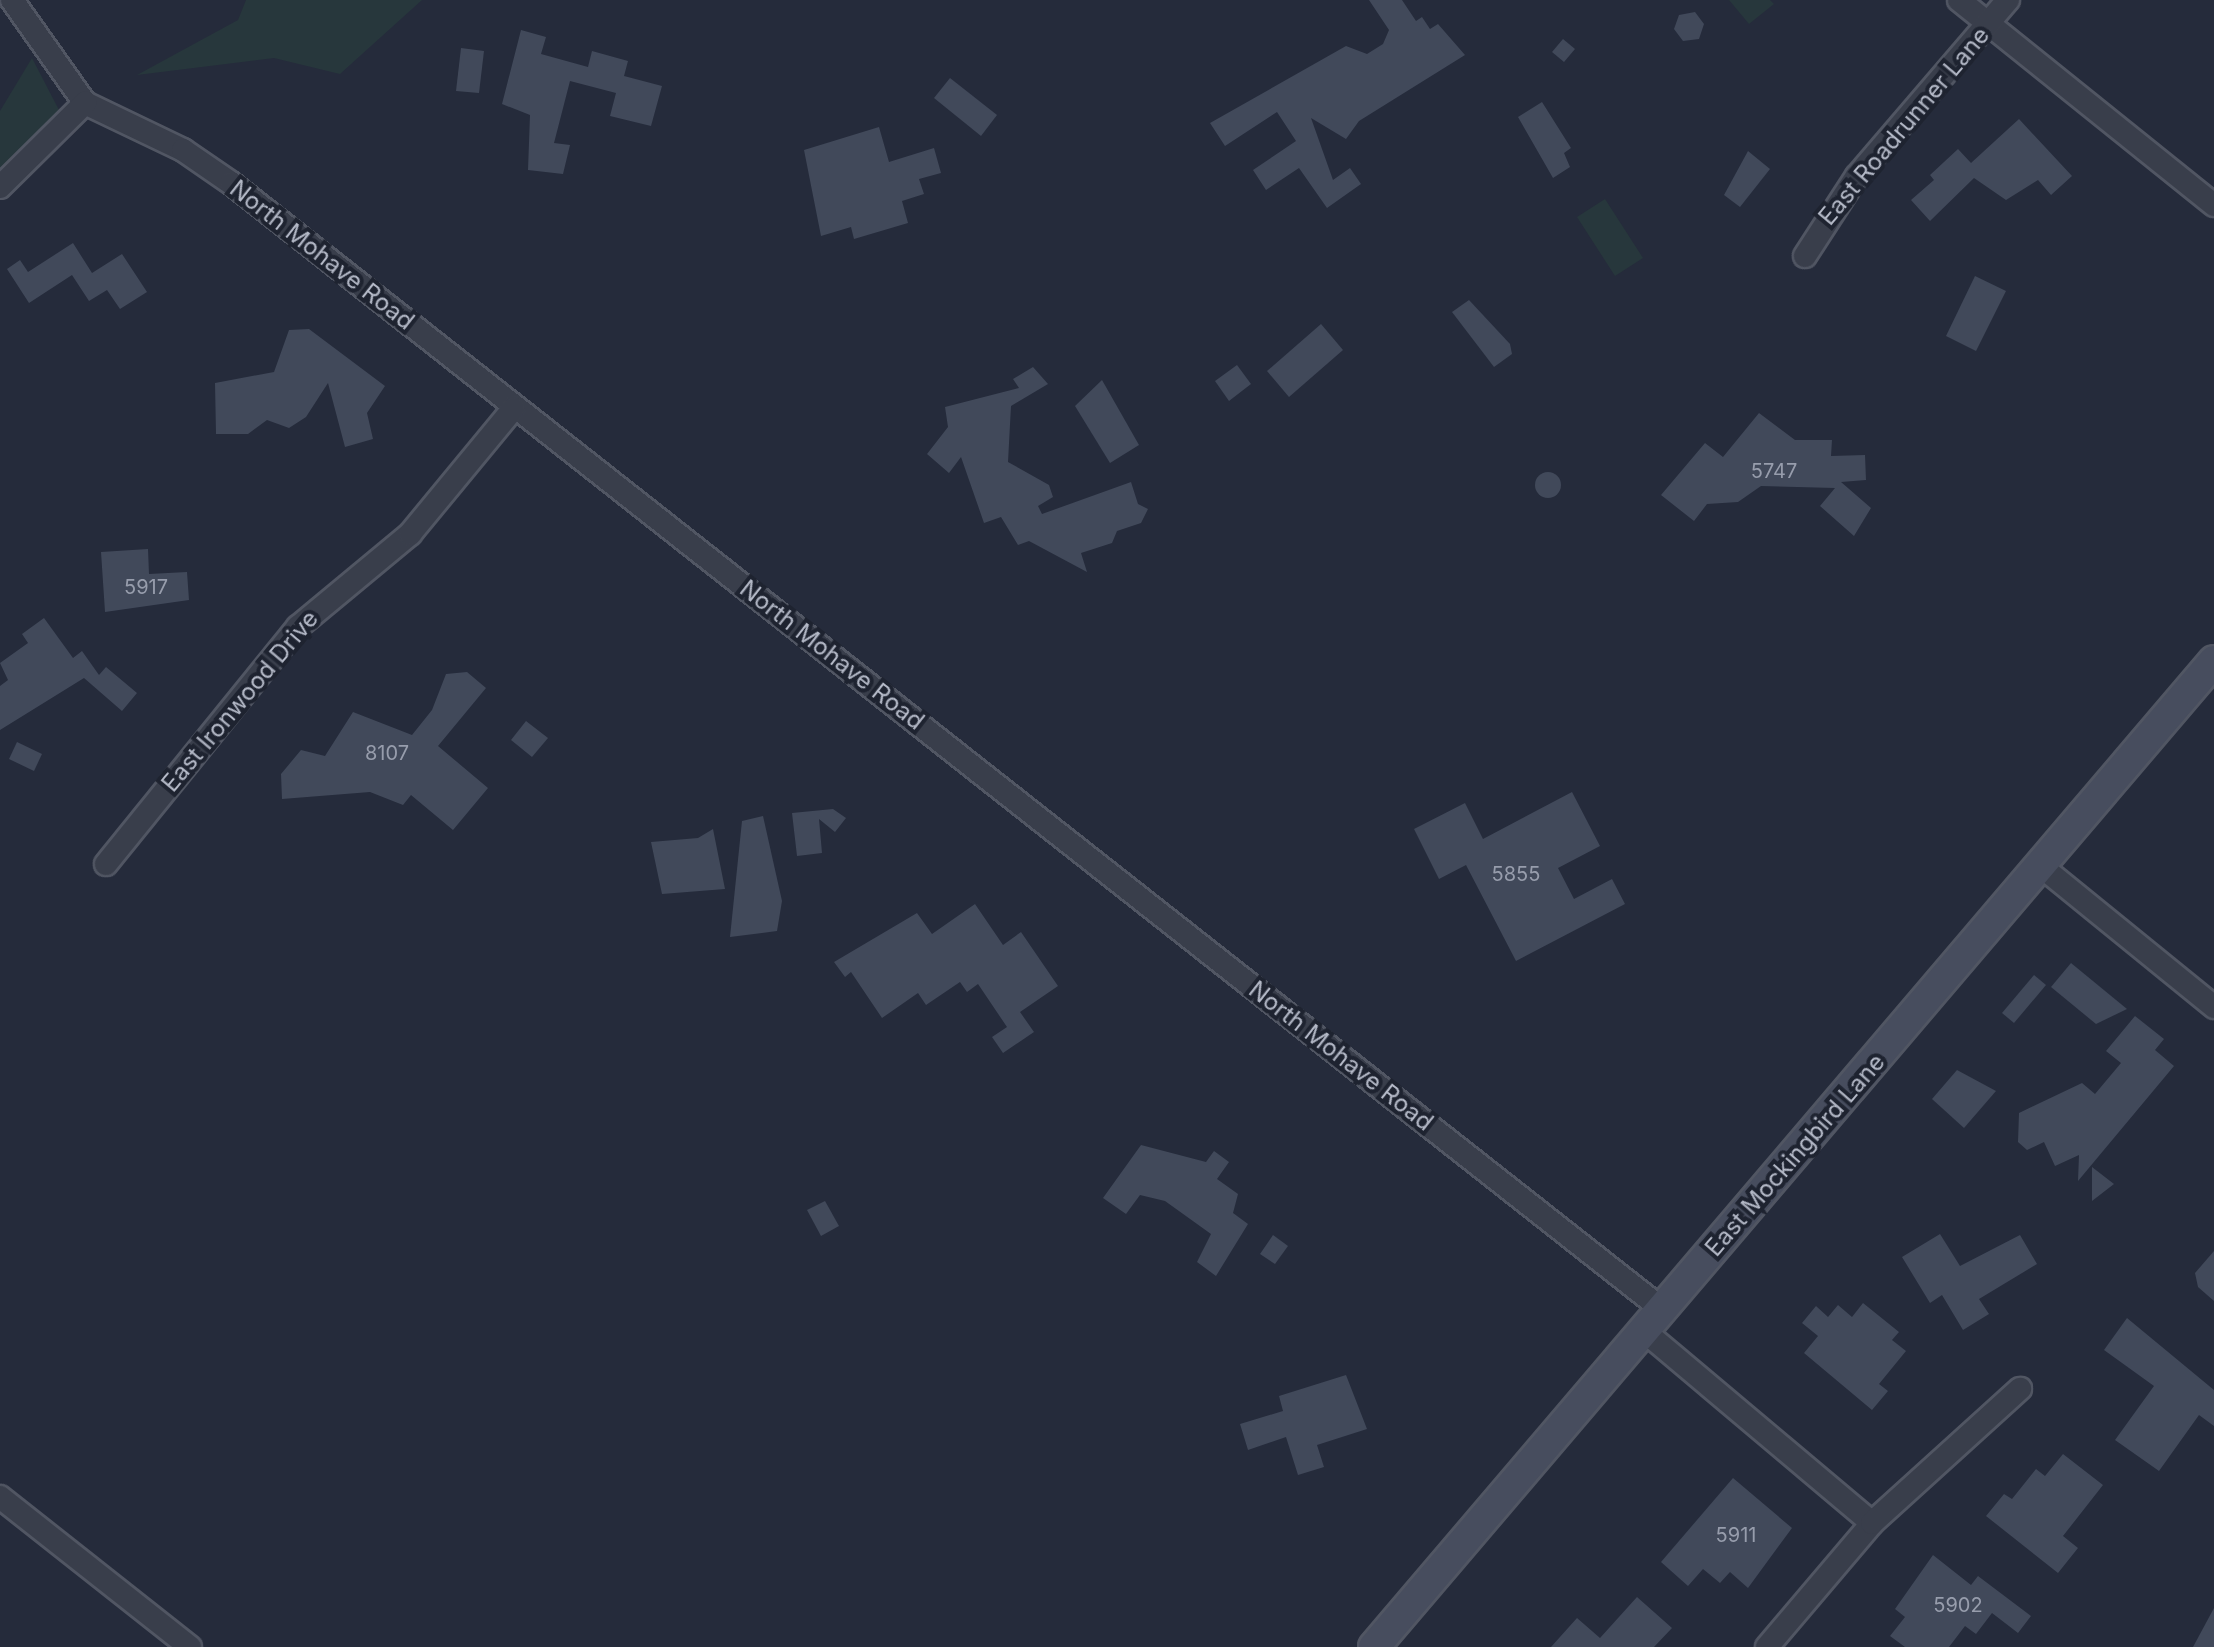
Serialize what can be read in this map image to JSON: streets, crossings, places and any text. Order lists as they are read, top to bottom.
{
  "streets": {
    "street": [
      "East Roadrunner Lane",
      "North Mohave Road",
      "East Ironwood Drive",
      "East Mockingbird Lane"
    ]
  },
  "crossings": [
    ["North Mohave Road", "East Ironwood Drive"],
    ["North Mohave Road", "East Mockingbird Lane"]
  ],
  "house_numbers": [
    "5747",
    "5917",
    "8107",
    "5855",
    "5911",
    "5902"
  ]
}
